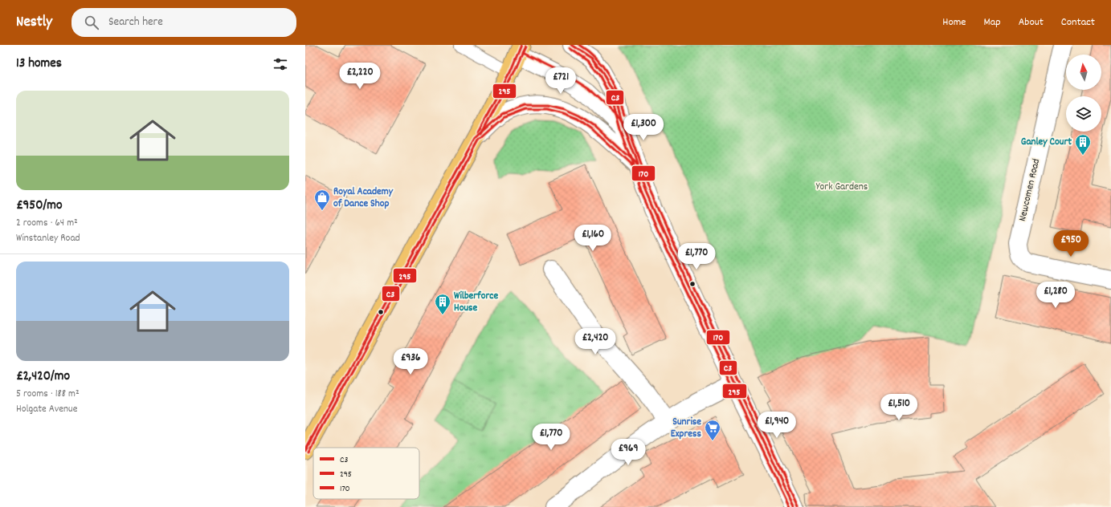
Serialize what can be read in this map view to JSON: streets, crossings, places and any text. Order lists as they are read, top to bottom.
{
  "streets": {
    "street": ["Newcomen Road"]
  },
  "parks": ["York Gardens"],
  "places": {
    "building": ["Ganley Court", "Wilberforce House"],
    "shop": ["Royal Academy of Dance Shop"],
    "supermarket": ["Sunrise Express"]
  },
  "lines": ["transit line C3", "transit line 170", "transit line 295"],
  "legend": ["C3", "295", "170"],
  "north": "top",
  "page": {
    "header": "Nestly",
    "search": "Search here",
    "nav": [
      "Home",
      "Map",
      "About",
      "Contact"
    ],
    "heading": "13 homes",
    "price": [
      "£2,220",
      "£721",
      "£1,300",
      "£1,160",
      "£950",
      "£1,770",
      "£1,280",
      "£2,420",
      "£936",
      "£1,510",
      "£1,940",
      "£1,770",
      "£969"
    ],
    "list": [
      {
        "name": "£950/mo",
        "note": "2 rooms · 64 m² · Winstanley Road"
      },
      {
        "name": "£2,420/mo",
        "note": "5 rooms · 188 m² · Holgate Avenue"
      }
    ]
  }
}
